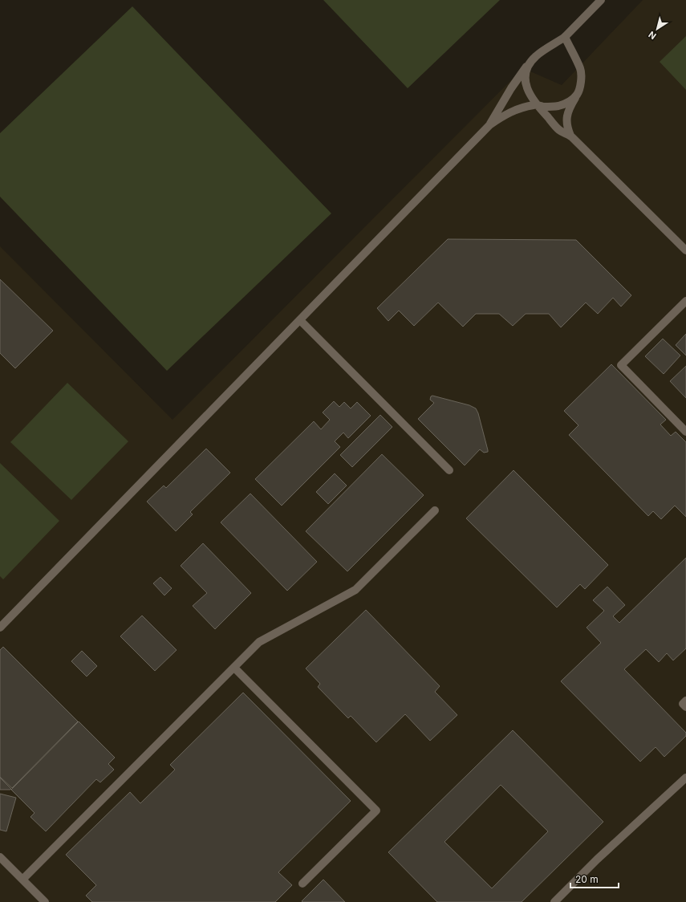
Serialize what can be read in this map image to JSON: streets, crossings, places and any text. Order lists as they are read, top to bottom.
{
  "scale_bar": "20 m",
  "north": "bottom left"
}
